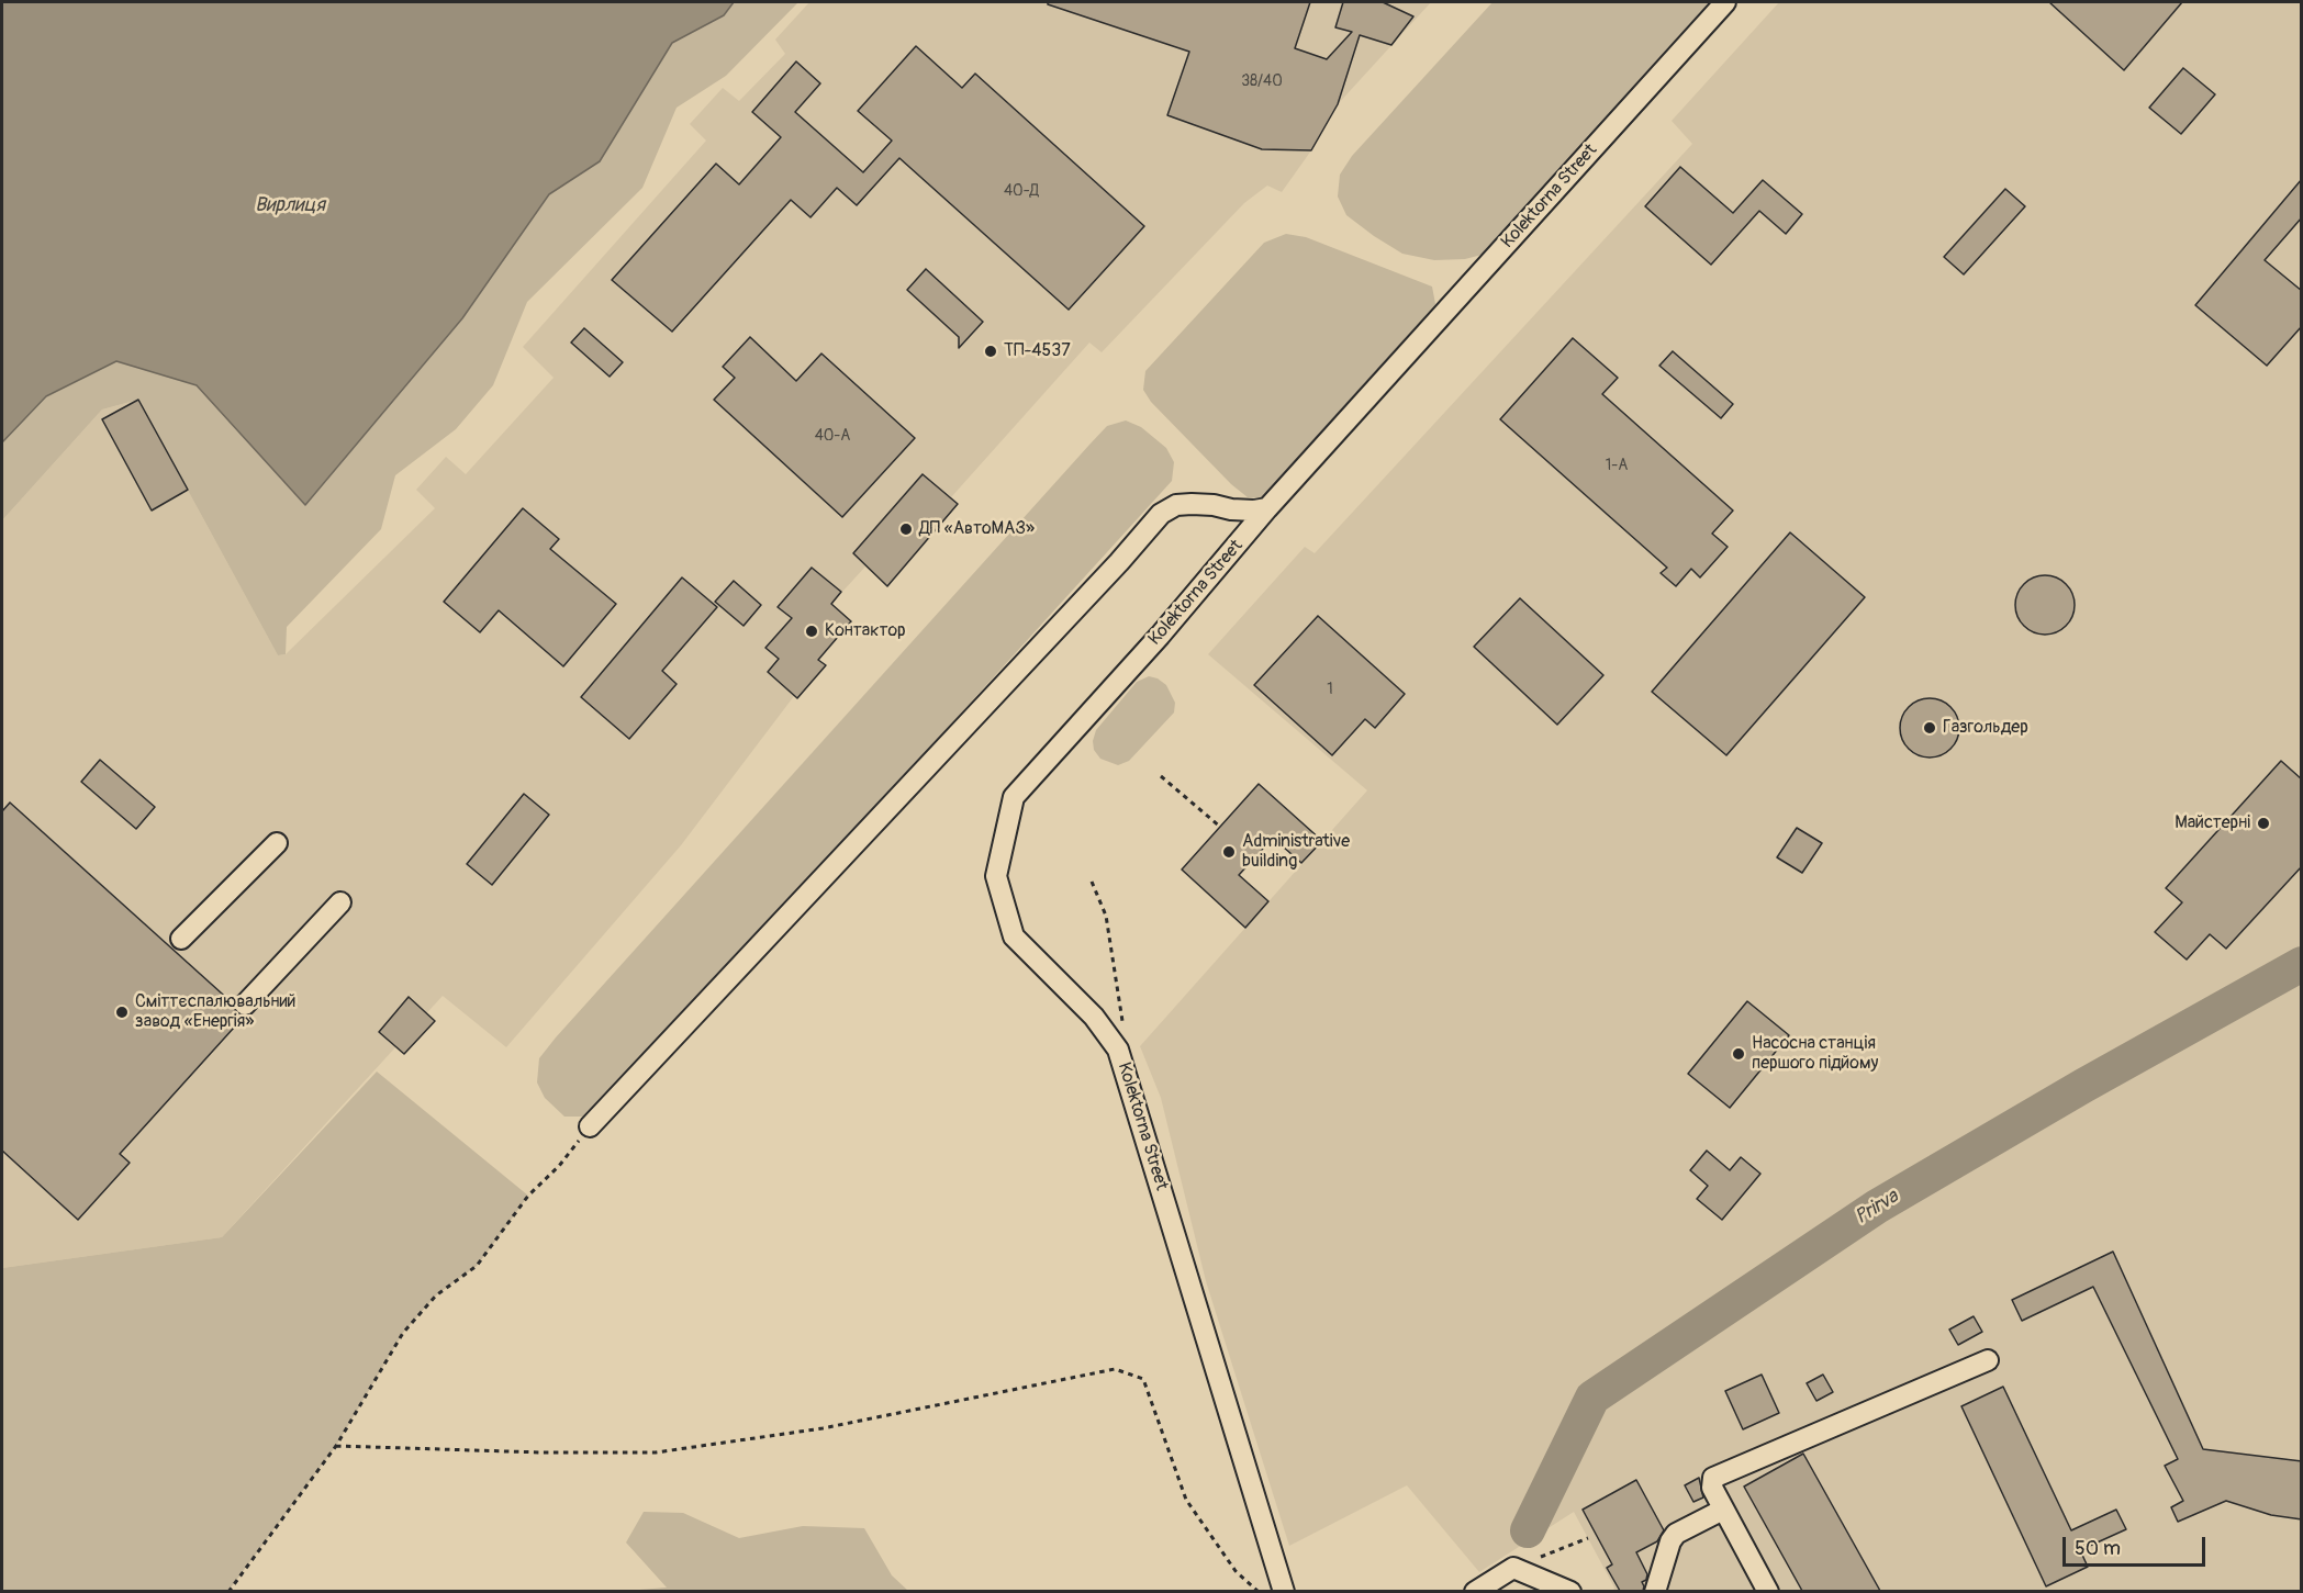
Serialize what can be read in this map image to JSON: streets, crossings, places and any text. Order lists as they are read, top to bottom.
{
  "streets": {
    "street": ["Kolektorna Street"]
  },
  "water": ["Вирлиця", "Prirva"],
  "places": [
    "ТП-4537",
    "ДП «АвтоМАЗ»",
    "Контактор",
    "Газгольдер",
    "Майстерні",
    "Administrative building",
    "Сміттєспалювальний завод «Енергія»",
    "Насосна станція першого підйому"
  ],
  "house_numbers": [
    "38/40",
    "40-Д",
    "40-А",
    "1-А",
    "1"
  ],
  "scale_bar": "50 m"
}
